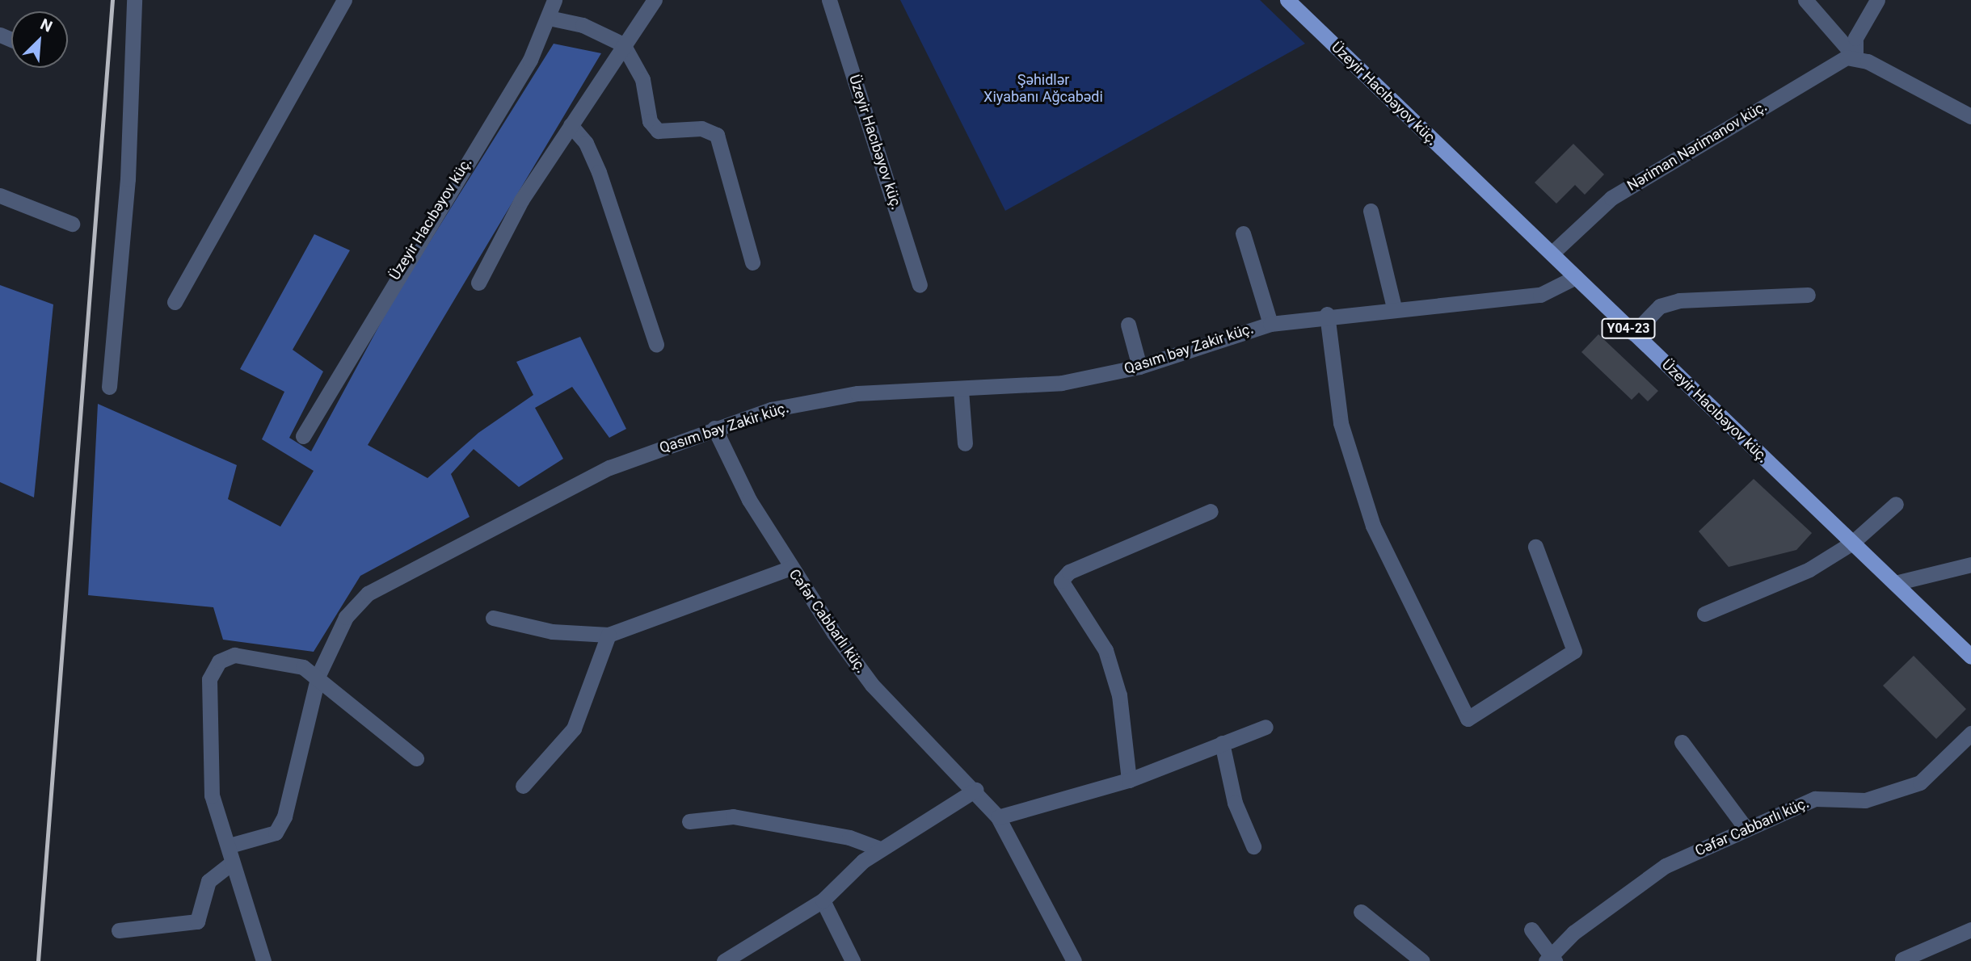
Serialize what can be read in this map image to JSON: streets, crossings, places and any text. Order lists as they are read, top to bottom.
{
  "streets": {
    "main road": ["Üzeyir Hacıbəyov küç.", "Y04-23"],
    "street": ["Nəriman Nərimanov küç.", "Qasım bəy Zakir küç.", "Cəfər Cabbarlı küç."]
  },
  "crossings": [
    ["Üzeyir Hacıbəyov küç.", "Nəriman Nərimanov küç."],
    ["Üzeyir Hacıbəyov küç.", "Qasım bəy Zakir küç."],
    ["Qasım bəy Zakir küç.", "Cəfər Cabbarlı küç."]
  ],
  "parks": ["Şəhidlər Xiyabanı Ağcabədi"],
  "north": "top right"
}
